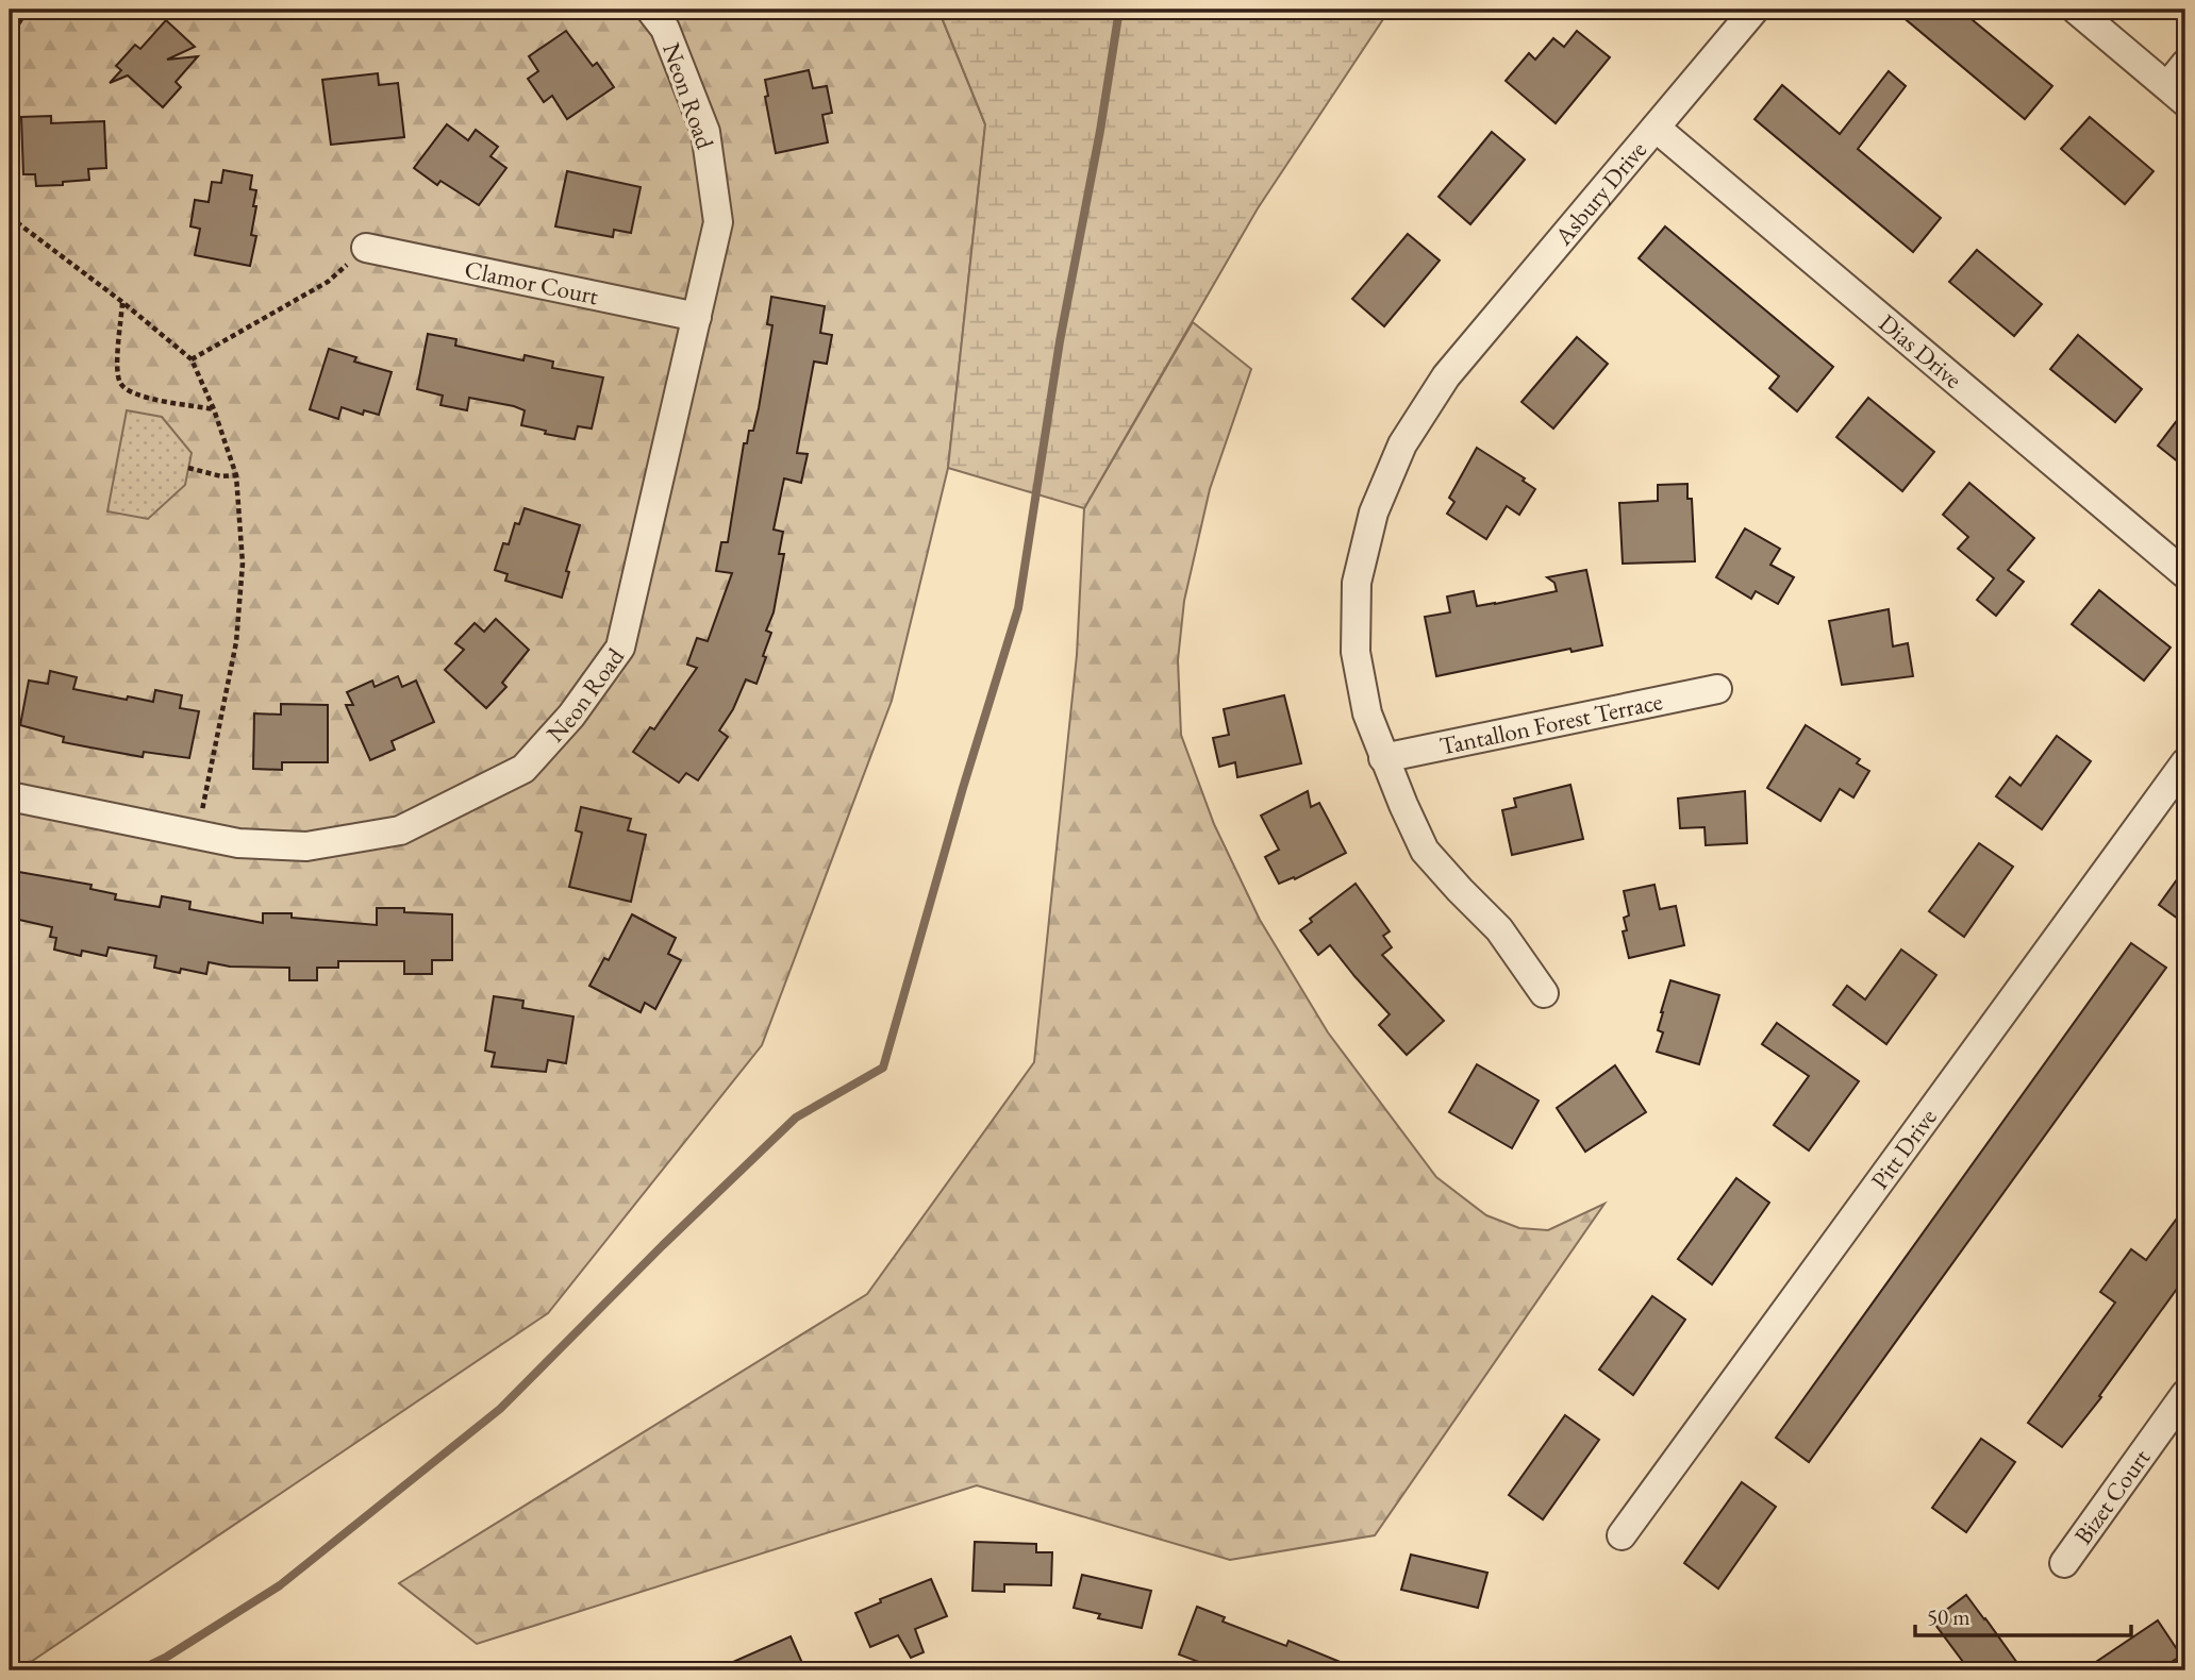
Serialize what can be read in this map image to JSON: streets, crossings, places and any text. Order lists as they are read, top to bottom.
{
  "streets": {
    "street": [
      "Neon Road",
      "Asbury Drive",
      "Clamor Court",
      "Dias Drive",
      "Tantallon Forest Terrace",
      "Pitt Drive",
      "Bizet Court"
    ]
  },
  "crossings": [
    ["Neon Road", "Clamor Court"],
    ["Asbury Drive", "Dias Drive"],
    ["Asbury Drive", "Tantallon Forest Terrace"]
  ],
  "scale_bar": "50 m"
}
